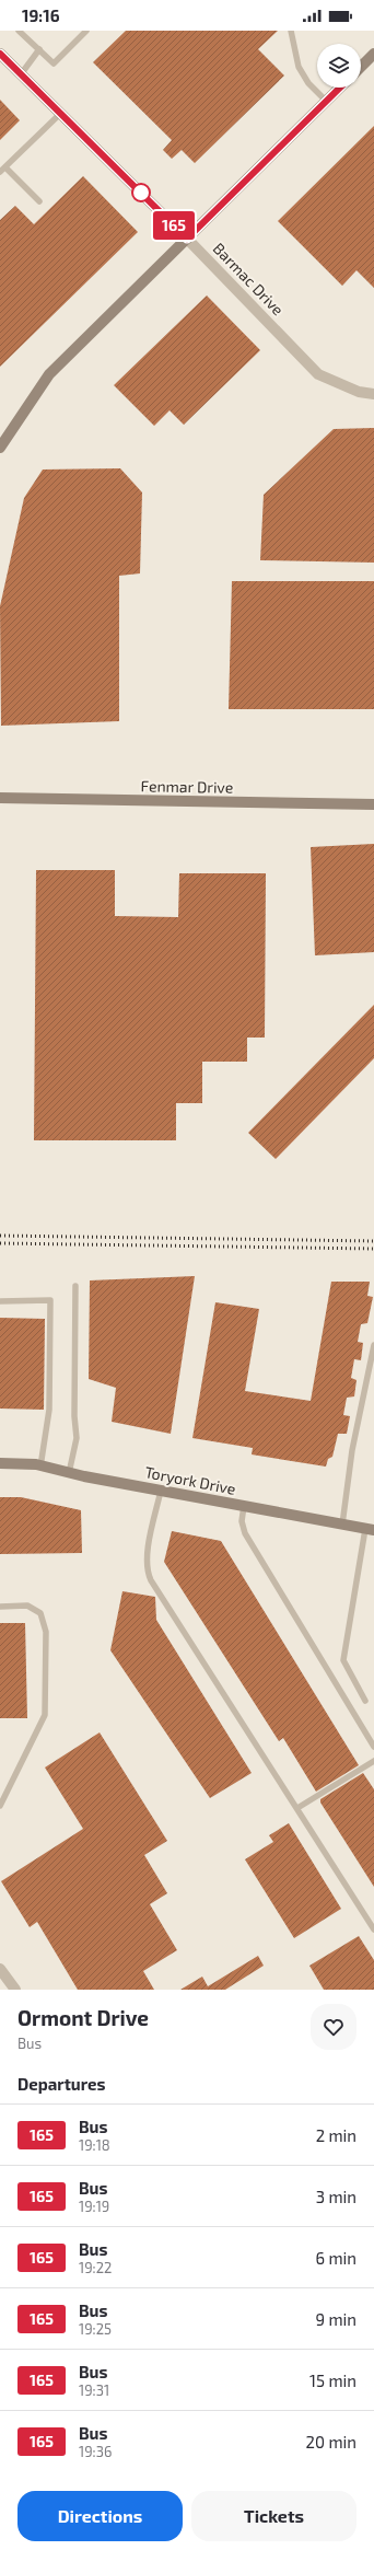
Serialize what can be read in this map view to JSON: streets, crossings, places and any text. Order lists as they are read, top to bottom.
{
  "streets": {
    "street": ["Barmac Drive", "Fenmar Drive", "Toryork Drive"]
  },
  "lines": ["bus line 165"],
  "page": {
    "status": "19:16",
    "on_map": "165",
    "heading": [
      ["Ormont Drive", "Bus"],
      "Departures"
    ],
    "list": [
      {
        "mark": "165",
        "name": "Bus",
        "note": "19:18",
        "value": "2 min"
      },
      {
        "mark": "165",
        "name": "Bus",
        "note": "19:19",
        "value": "3 min"
      },
      {
        "mark": "165",
        "name": "Bus",
        "note": "19:22",
        "value": "6 min"
      },
      {
        "mark": "165",
        "name": "Bus",
        "note": "19:25",
        "value": "9 min"
      },
      {
        "mark": "165",
        "name": "Bus",
        "note": "19:31",
        "value": "15 min"
      },
      {
        "mark": "165",
        "name": "Bus",
        "note": "19:36",
        "value": "20 min"
      }
    ],
    "buttons": ["Directions", "Tickets"]
  }
}
